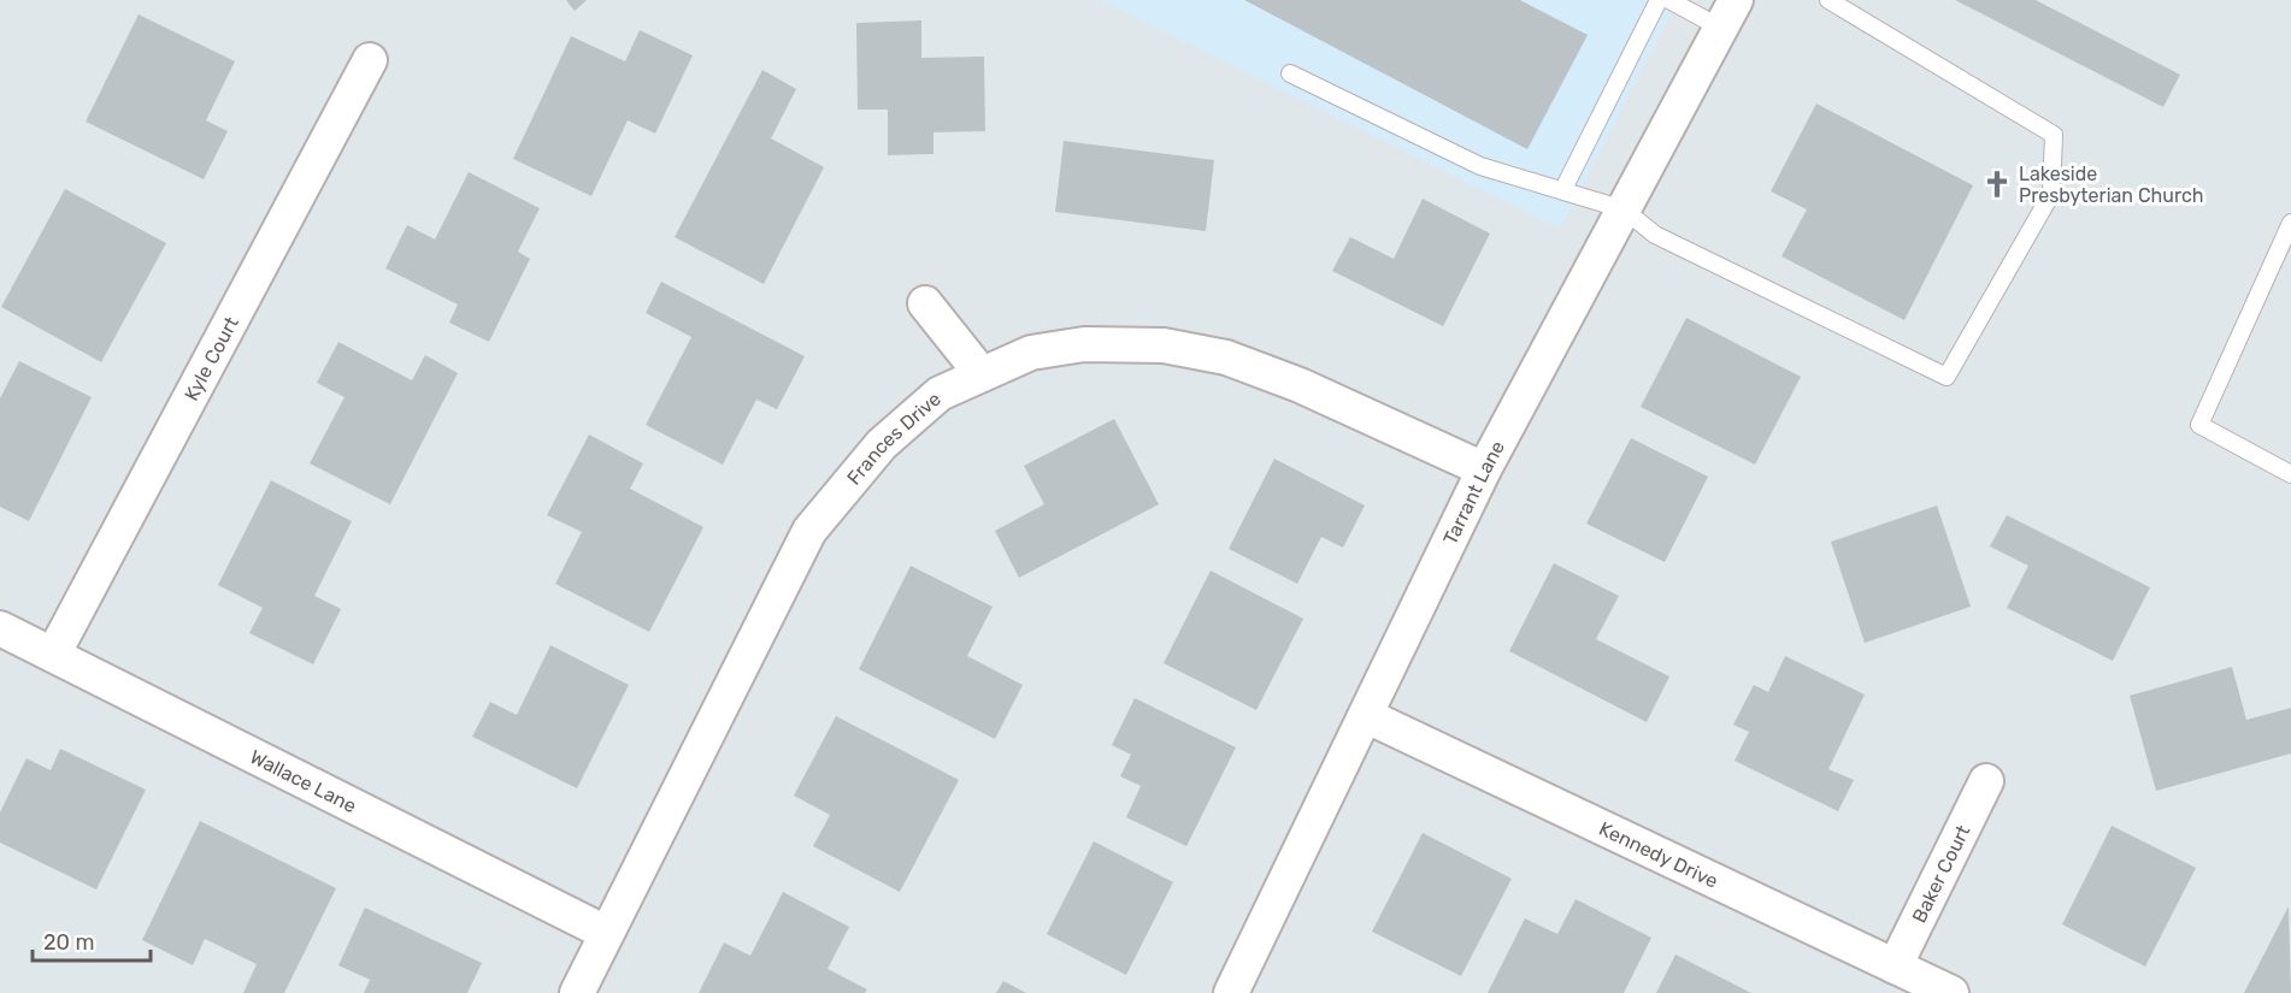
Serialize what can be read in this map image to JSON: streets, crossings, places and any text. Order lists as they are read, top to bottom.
{
  "streets": {
    "street": [
      "Kyle Court",
      "Frances Drive",
      "Tarrant Lane",
      "Wallace Lane",
      "Kennedy Drive",
      "Baker Court"
    ]
  },
  "crossings": [
    ["Kyle Court", "Wallace Lane"],
    ["Frances Drive", "Tarrant Lane"],
    ["Frances Drive", "Wallace Lane"],
    ["Tarrant Lane", "Kennedy Drive"],
    ["Kennedy Drive", "Baker Court"]
  ],
  "places": {
    "church": ["Lakeside Presbyterian Church"]
  },
  "scale_bar": "20 m"
}
